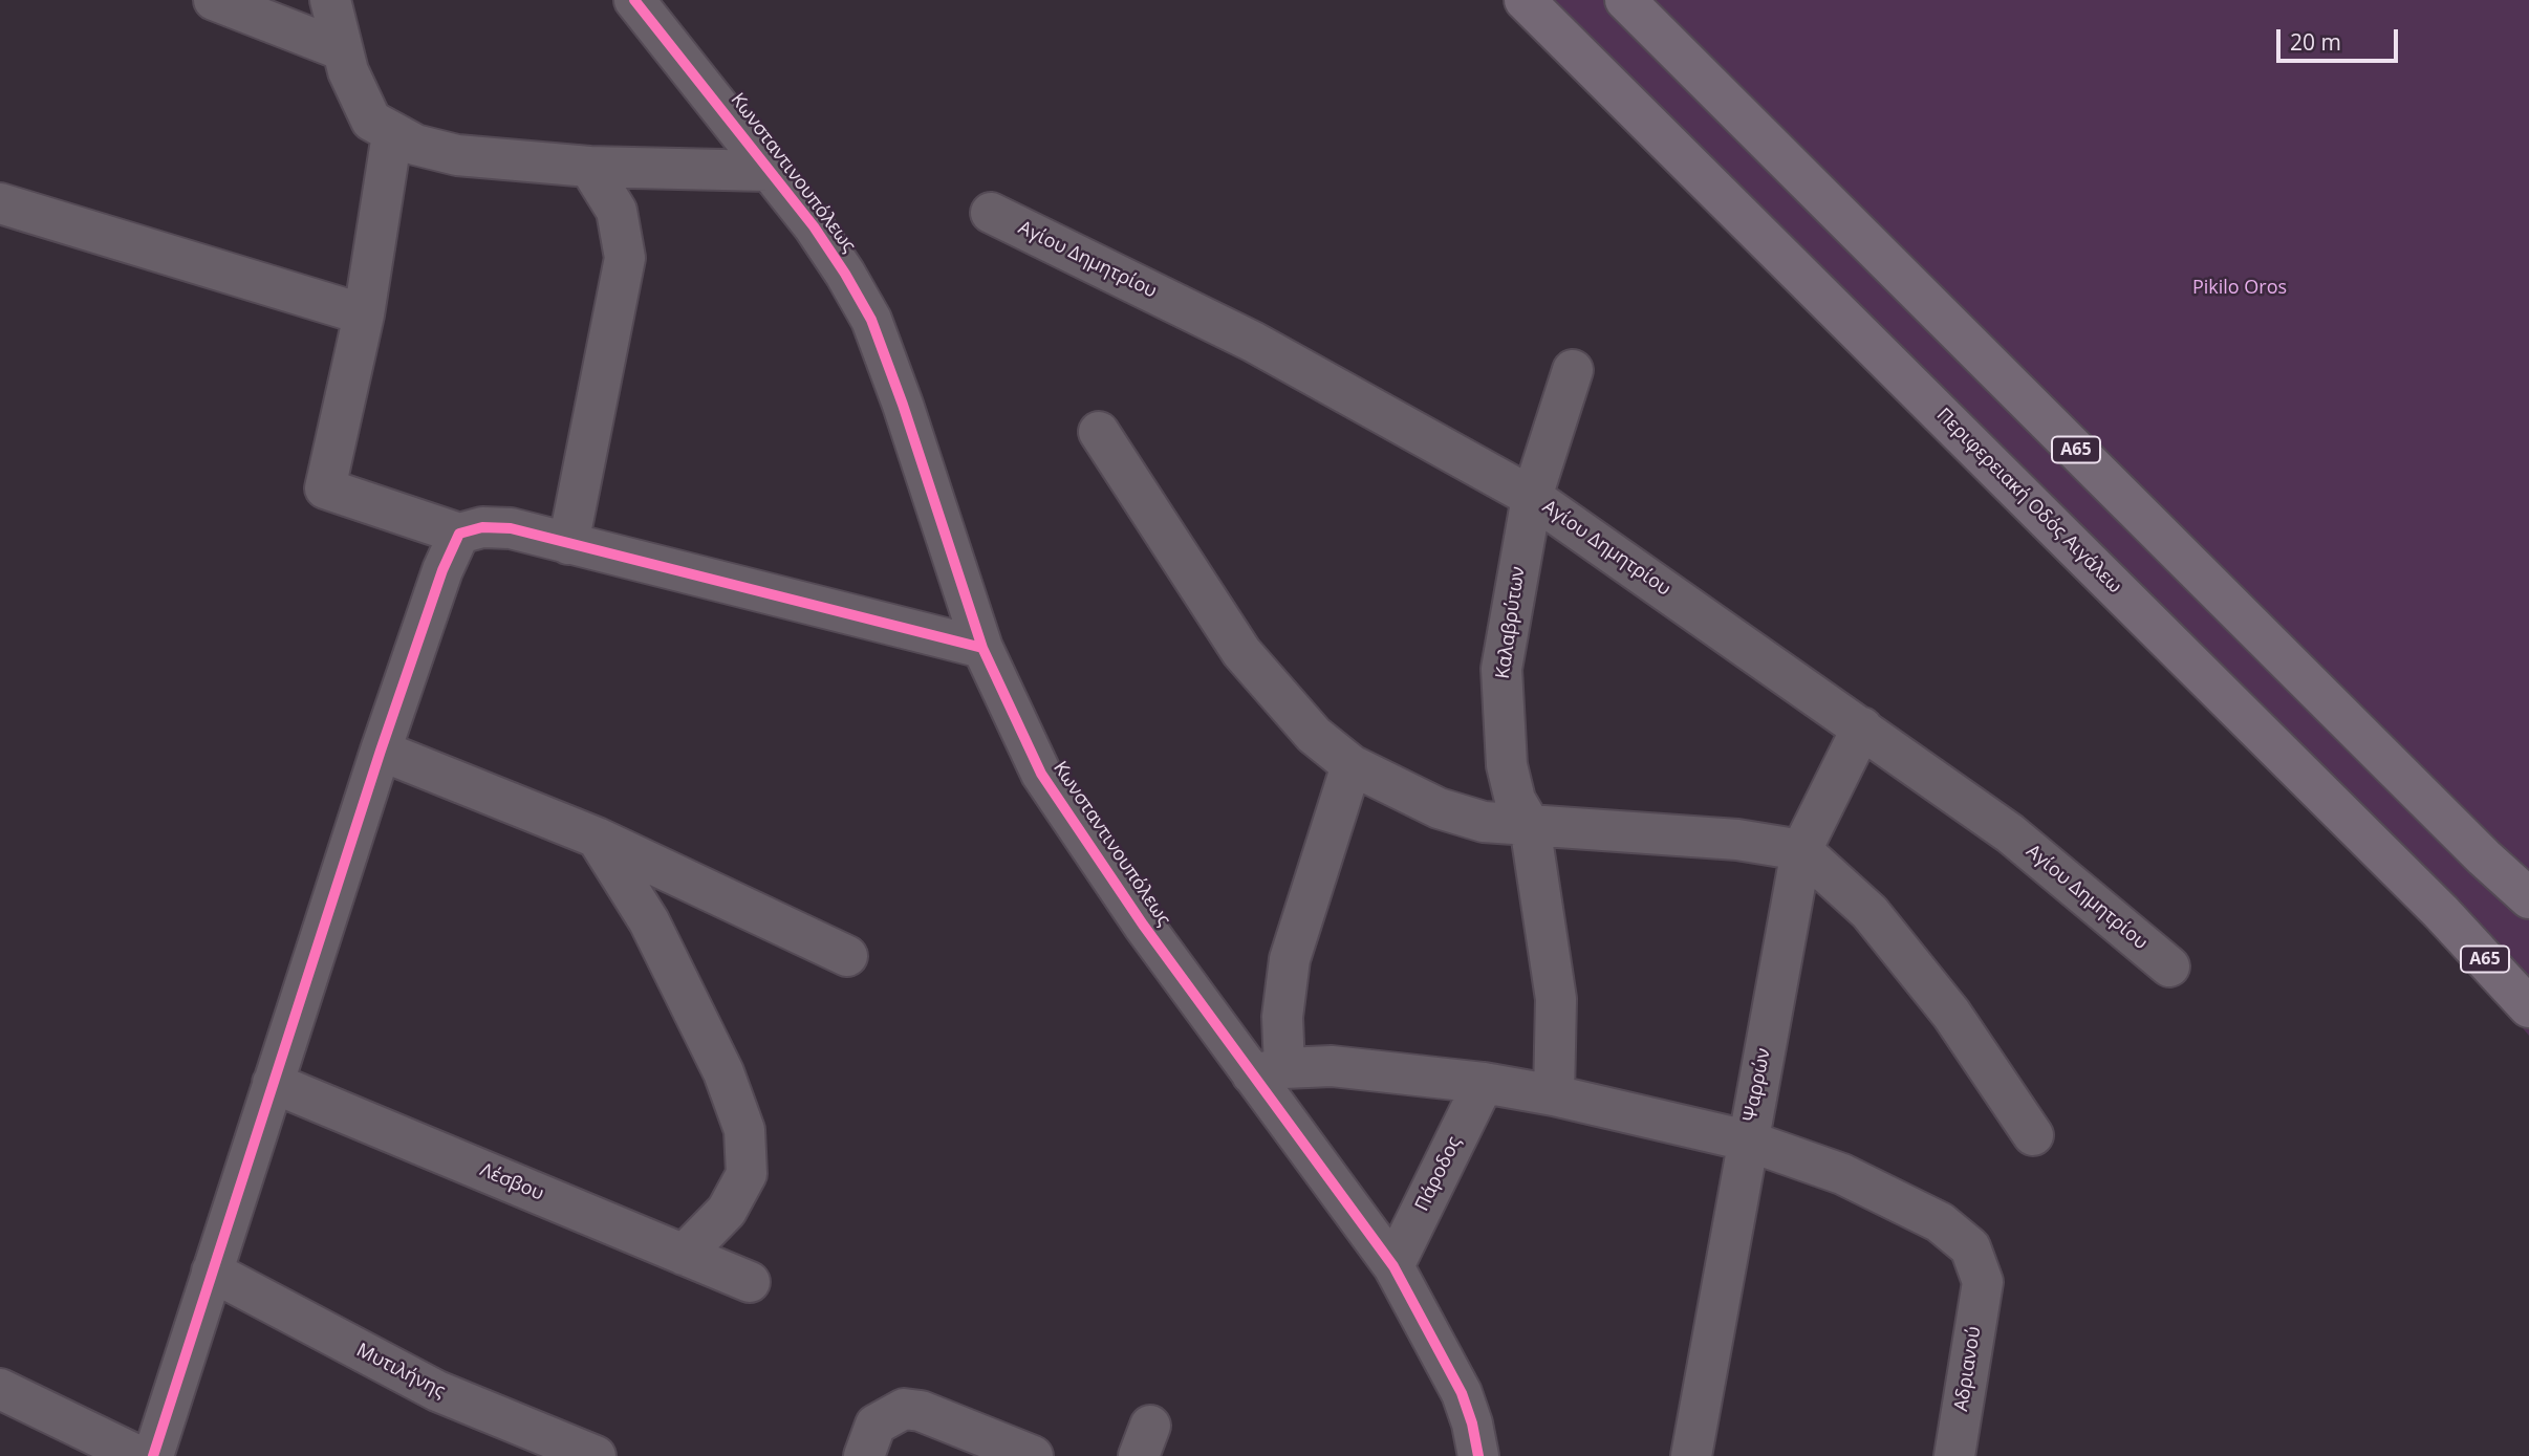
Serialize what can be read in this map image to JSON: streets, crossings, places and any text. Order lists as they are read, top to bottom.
{
  "streets": {
    "highway": ["Α65", "Περιφερειακή Οδός Αιγάλεω"],
    "street": [
      "Κωνσταντινουπόλεως",
      "Αγίου Δημητρίου",
      "Καλαβρύτων",
      "Ψαρρών",
      "Πάροδος",
      "Λέσβου",
      "Αδριανού",
      "Μυτιλήνης"
    ]
  },
  "crossings": [
    ["Κωνσταντινουπόλεως", "Πάροδος"],
    ["Αγίου Δημητρίου", "Καλαβρύτων"],
    ["Αγίου Δημητρίου", "Ψαρρών"],
    ["Ψαρρών", "Αδριανού"]
  ],
  "parks": ["Pikilo Oros"],
  "scale_bar": "20 m"
}
